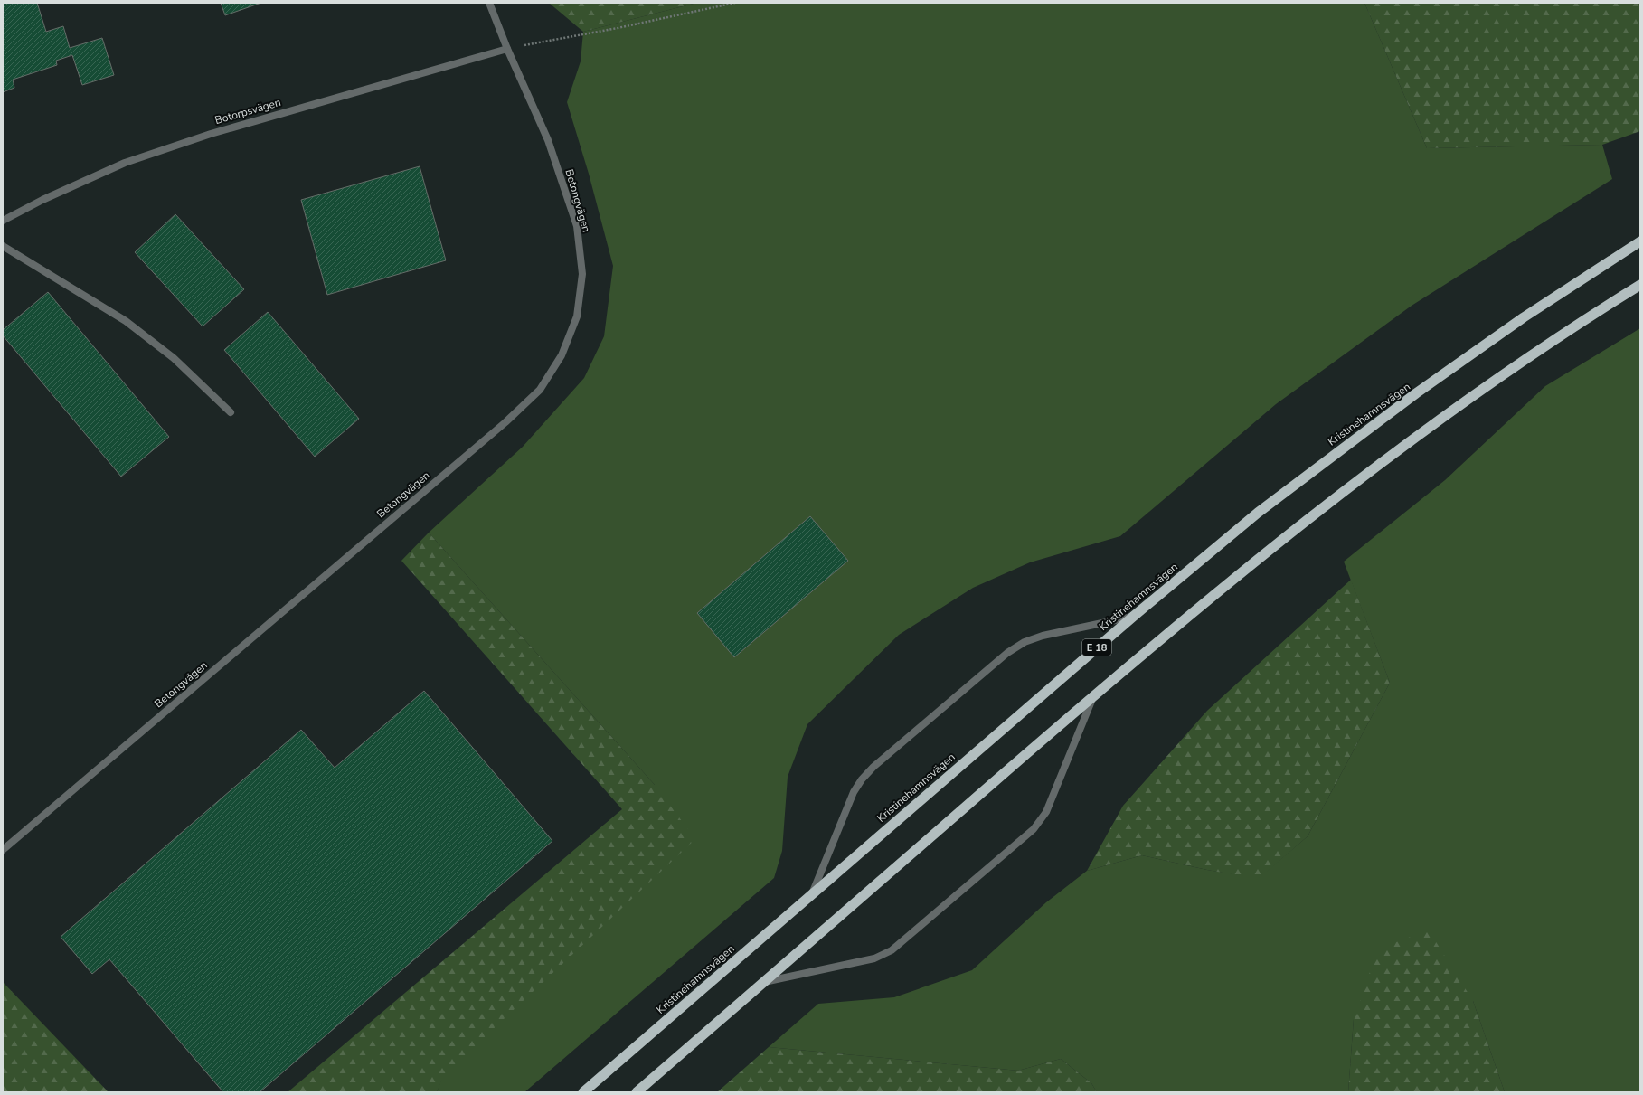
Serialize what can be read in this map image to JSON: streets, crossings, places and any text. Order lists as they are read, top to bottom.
{
  "streets": {
    "highway": ["Kristinehamnsvägen", "E 18"],
    "street": ["Botorpsvägen", "Betongvägen"]
  },
  "crossings": [
    ["Botorpsvägen", "Betongvägen"],
    ["Kristinehamnsvägen", "E 18"]
  ]
}
